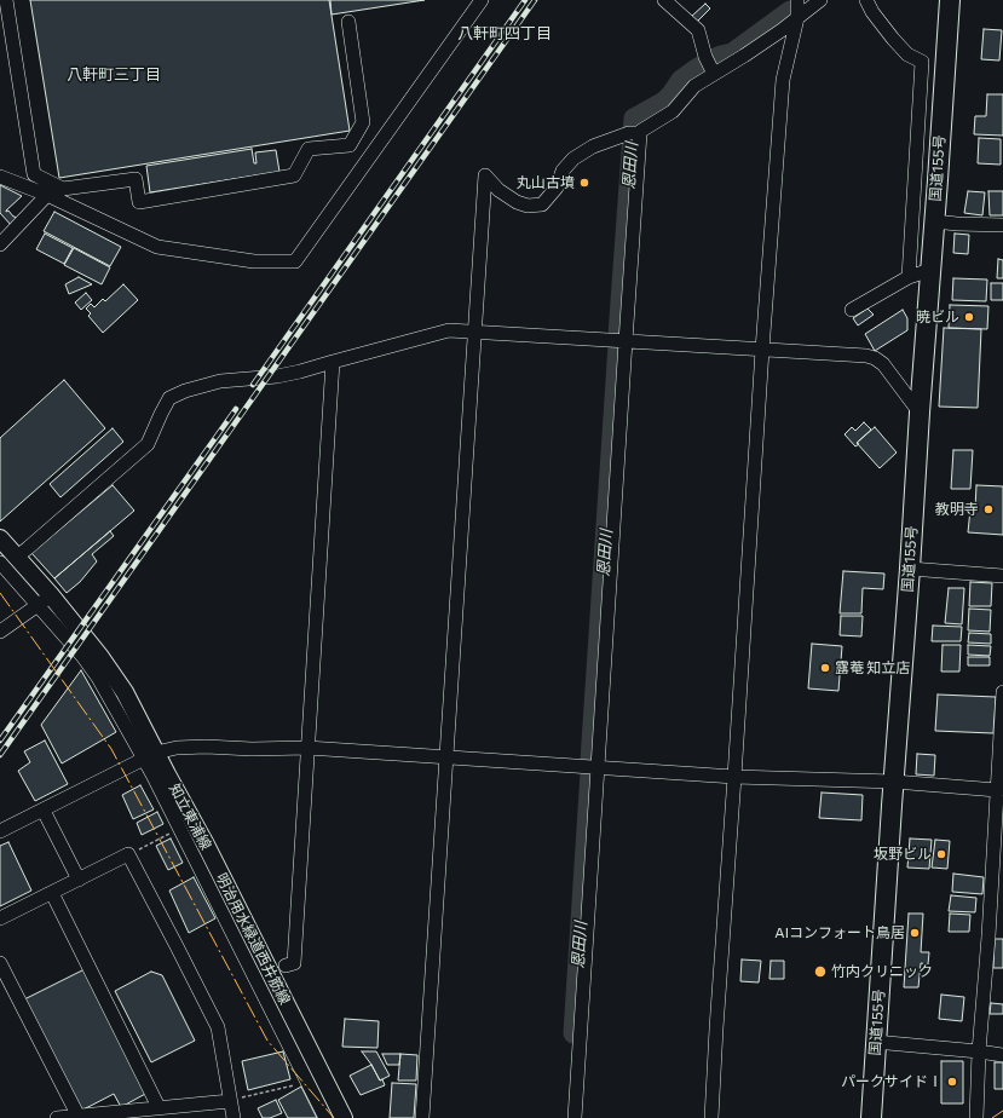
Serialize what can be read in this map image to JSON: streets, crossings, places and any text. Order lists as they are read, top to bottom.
{
  "streets": {
    "highway": ["国道155号"],
    "main road": ["知立東浦線"],
    "street": ["明治用水緑道西井筋線"]
  },
  "crossings": [
    ["知立東浦線", "明治用水緑道西井筋線"]
  ],
  "districts": ["八軒町四丁目", "八軒町三丁目"],
  "water": ["恩田川"],
  "places": [
    "丸山古墳",
    "暁ビル",
    "教明寺",
    "露菴 知立店",
    "坂野ビル",
    "AIコンフォート鳥居",
    "竹内クリニック",
    "パークサイドⅠ"
  ]
}
